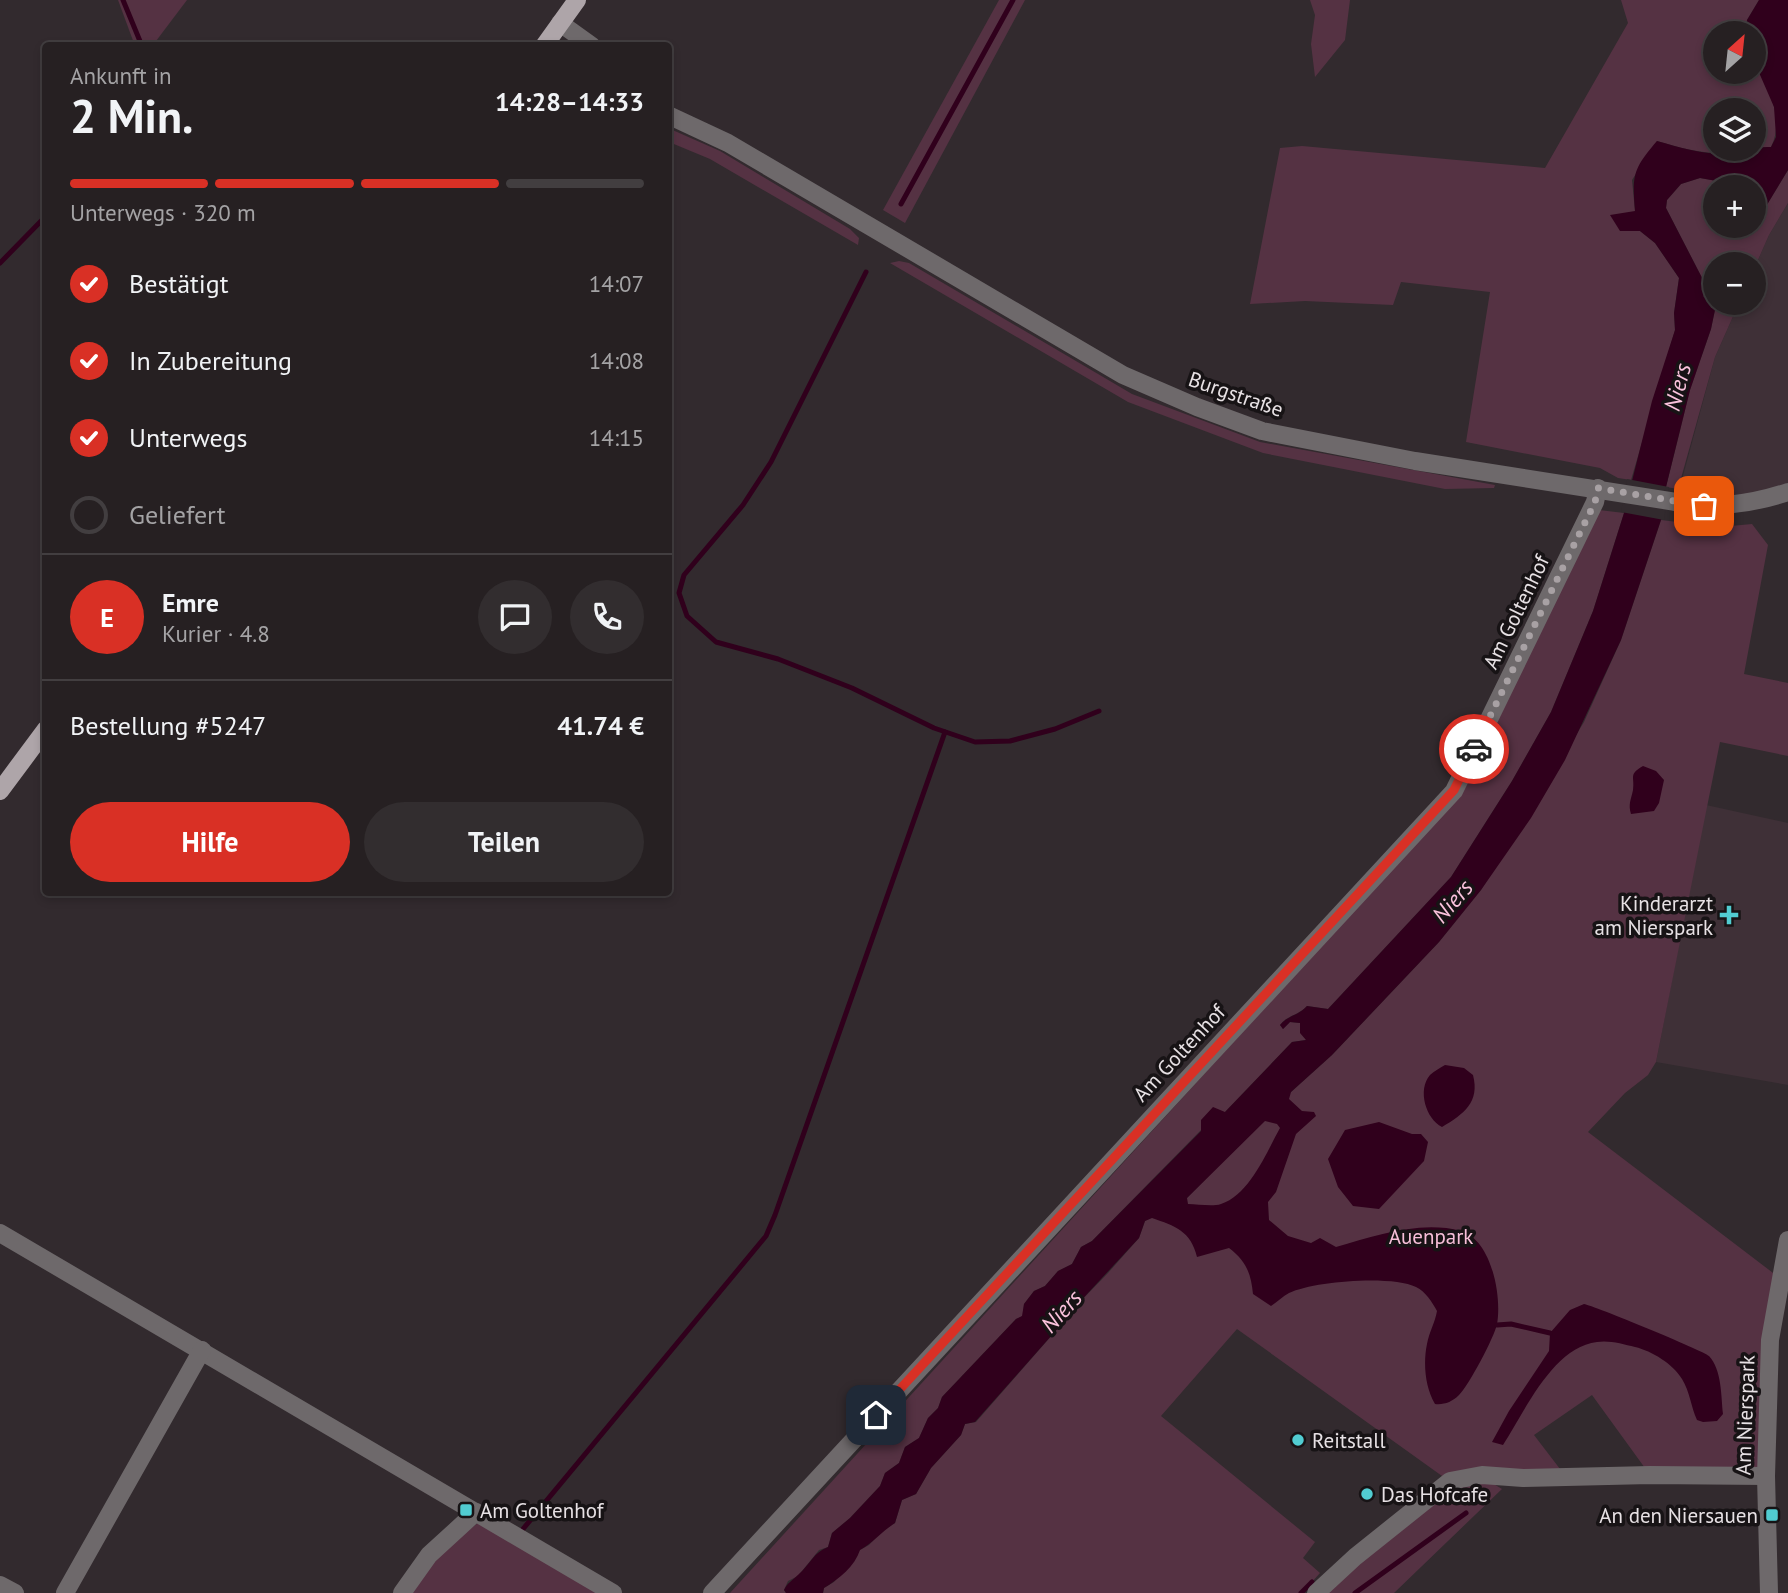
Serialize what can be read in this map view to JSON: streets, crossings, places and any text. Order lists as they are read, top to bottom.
{
  "streets": {
    "street": ["Burgstraße", "Am Goltenhof", "Am Nierspark"]
  },
  "crossings": [
    ["Burgstraße", "Am Goltenhof"]
  ],
  "water": ["Niers"],
  "parks": ["Auenpark"],
  "places": {
    "health": ["Kinderarzt am Nierspark"],
    "other": ["Reitstall", "Das Hofcafe"],
    "transit": ["Am Goltenhof", "An den Niersauen"]
  },
  "north": "top right",
  "page": {
    "map_buttons": ["+", "−"],
    "heading": ["2 Min.", "Ankunft in", "14:28–14:33"],
    "panel": [
      "Emre",
      "Kurier · 4.8",
      "Bestellung #5247",
      "41.74 €"
    ],
    "bar": "Unterwegs · 320 m",
    "list": [
      ["Bestätigt", "14:07"],
      ["In Zubereitung", "14:08"],
      ["Unterwegs", "14:15"],
      "Geliefert"
    ],
    "round": "E",
    "buttons": ["Hilfe", "Teilen"]
  }
}
